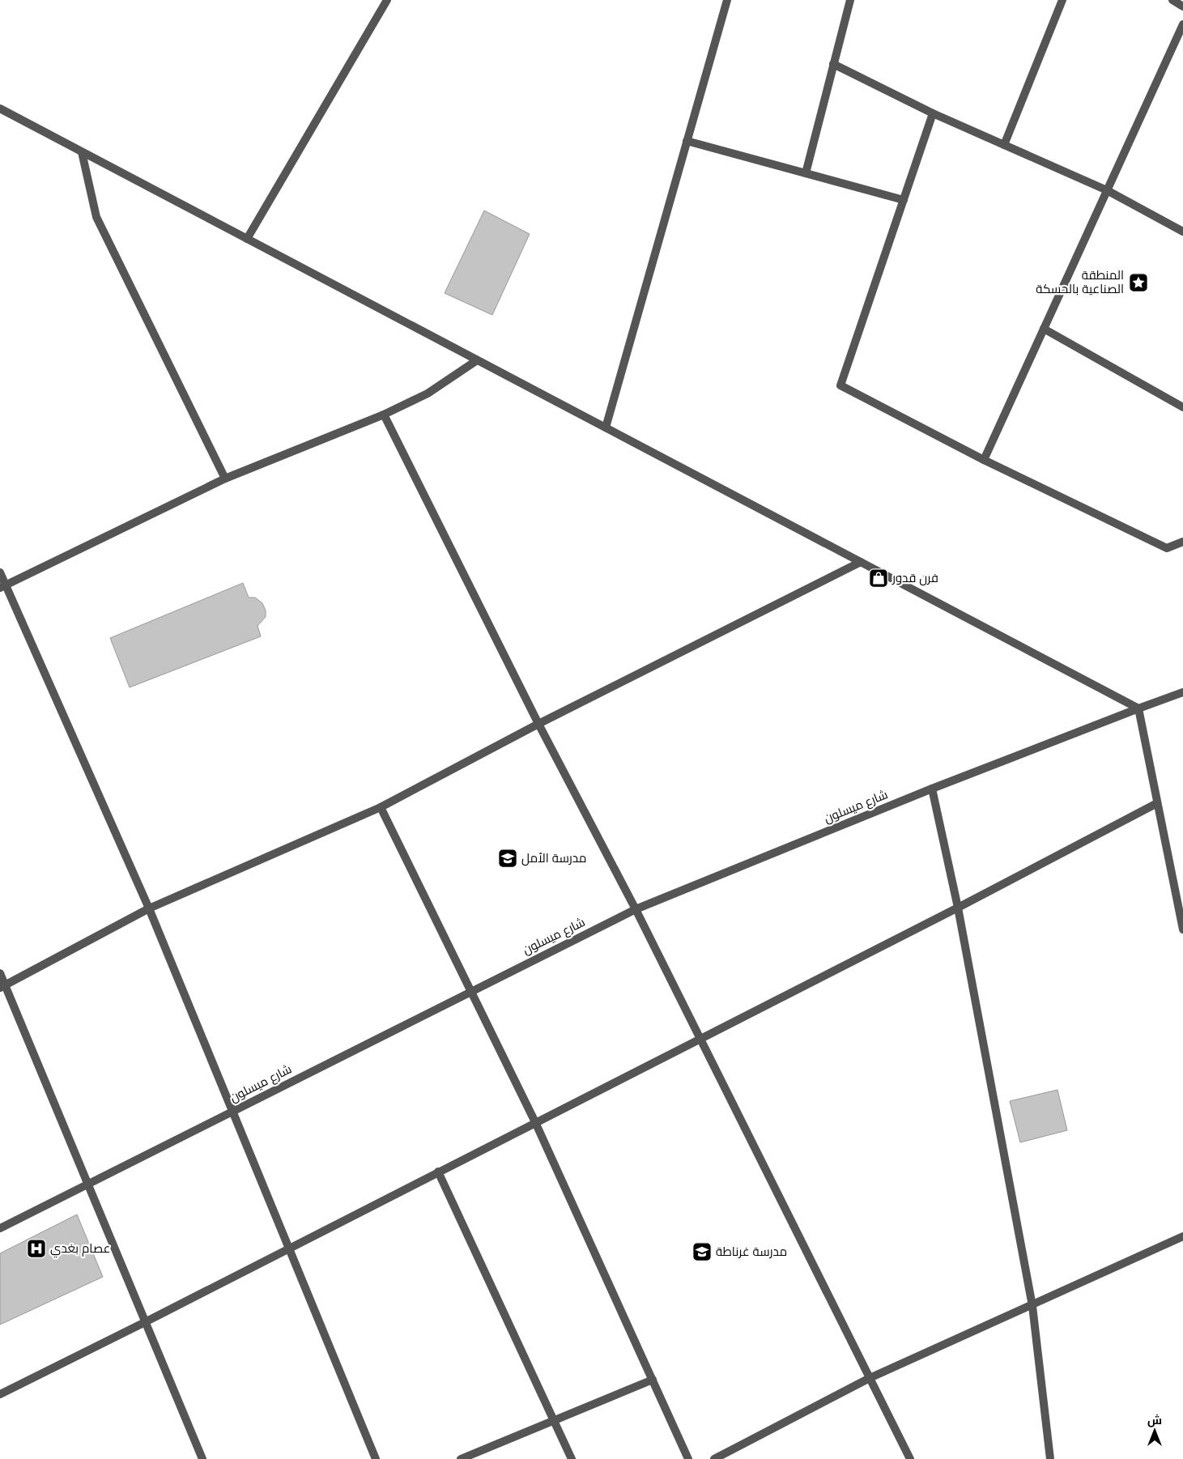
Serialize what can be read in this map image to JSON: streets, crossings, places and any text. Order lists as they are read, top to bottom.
{
  "streets": {
    "street": ["شارع ميسلون"]
  },
  "places": {
    "place": ["المنطقة الصناعية بالحسكة"],
    "shop": ["فرن قدور"],
    "school or university": ["مدرسة الأمل", "مدرسة غرناطة"],
    "hospital": ["عصام بغدي"]
  },
  "north": "top"
}
